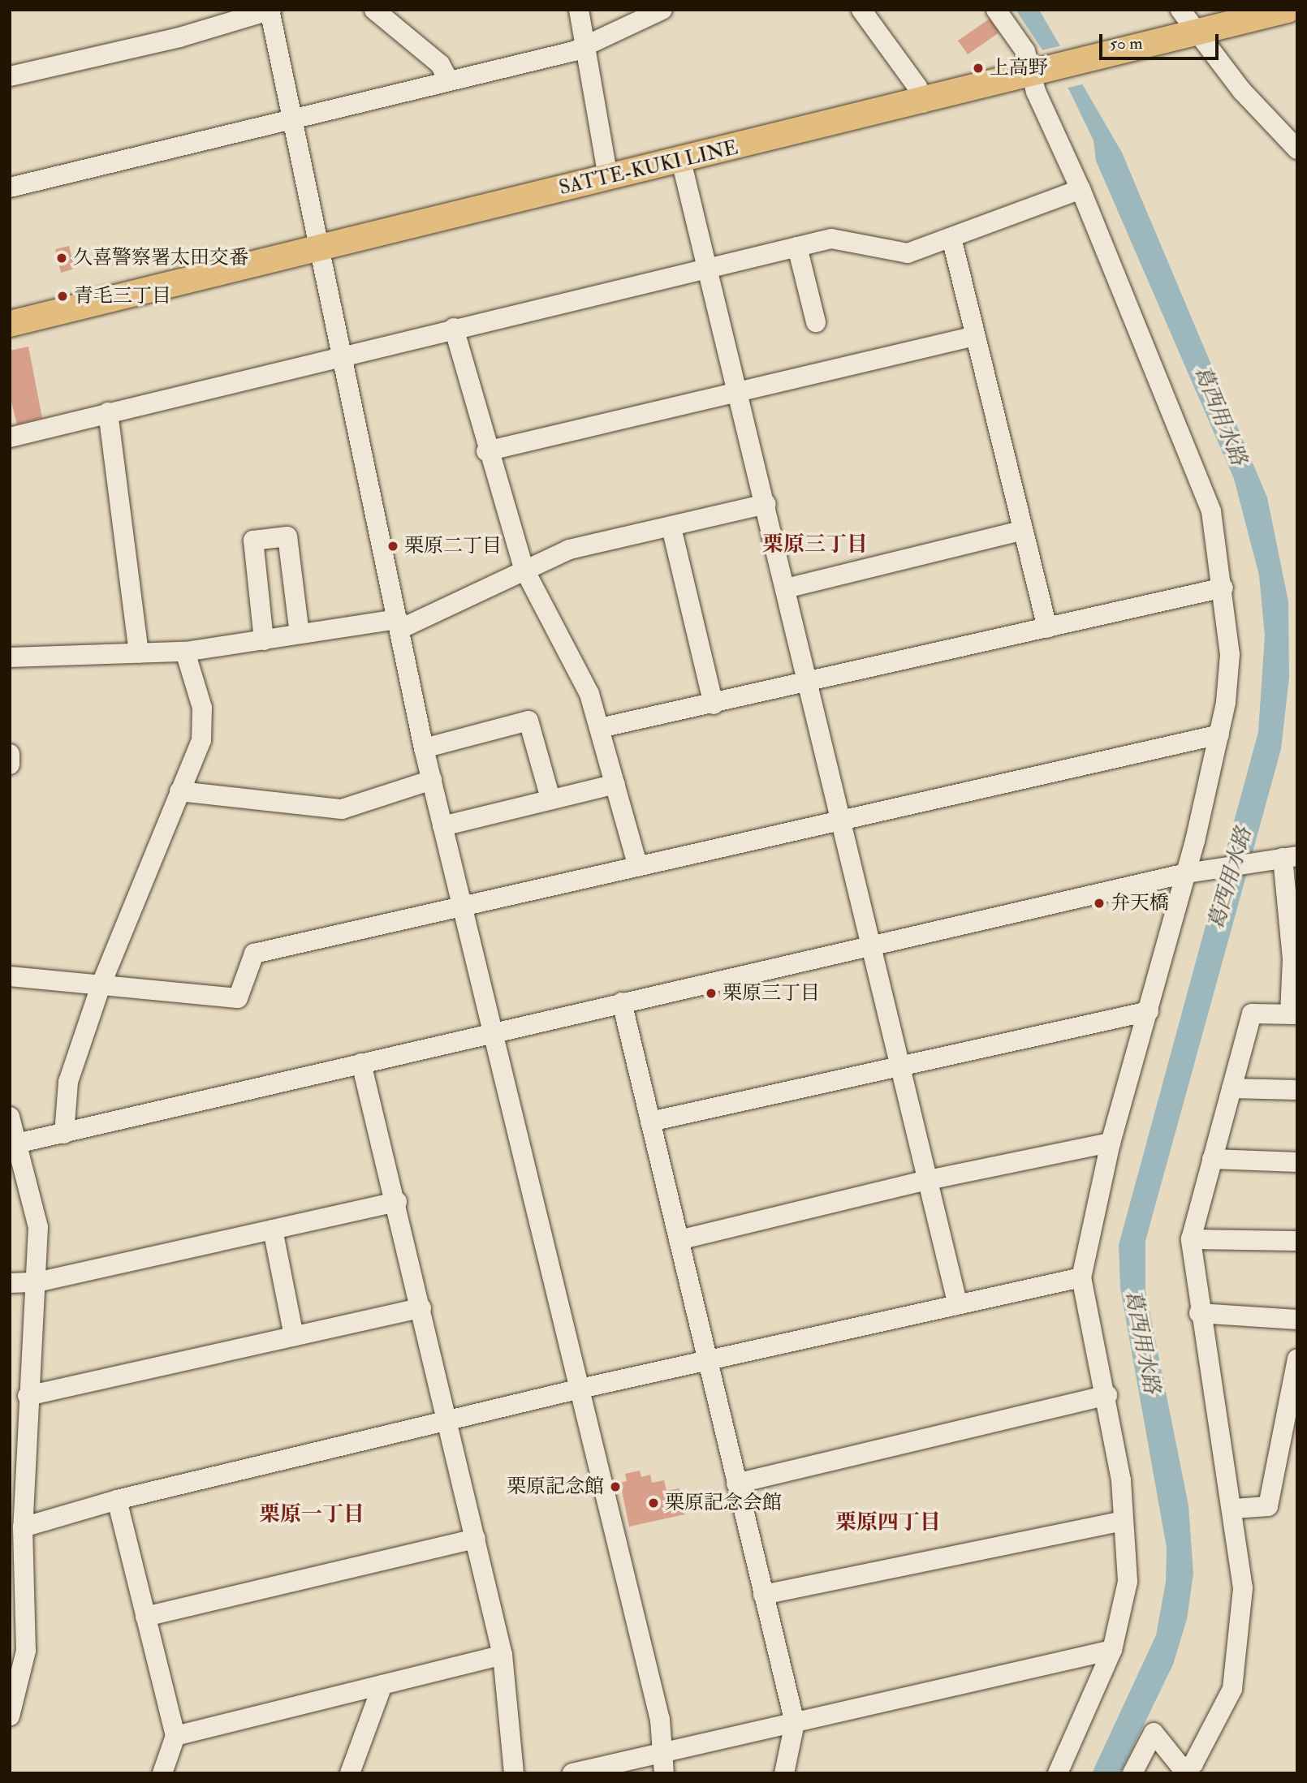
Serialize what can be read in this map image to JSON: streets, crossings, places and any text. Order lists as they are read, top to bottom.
{
  "streets": {
    "main road": ["SATTE-KUKI LINE"]
  },
  "districts": ["栗原三丁目", "栗原一丁目", "栗原四丁目"],
  "water": ["葛西用水路"],
  "places": [
    "上高野",
    "久喜警察署太田交番",
    "青毛三丁目",
    "栗原二丁目",
    "弁天橋",
    "栗原三丁目",
    "栗原記念館",
    "栗原記念会館"
  ],
  "scale_bar": "50 m"
}
